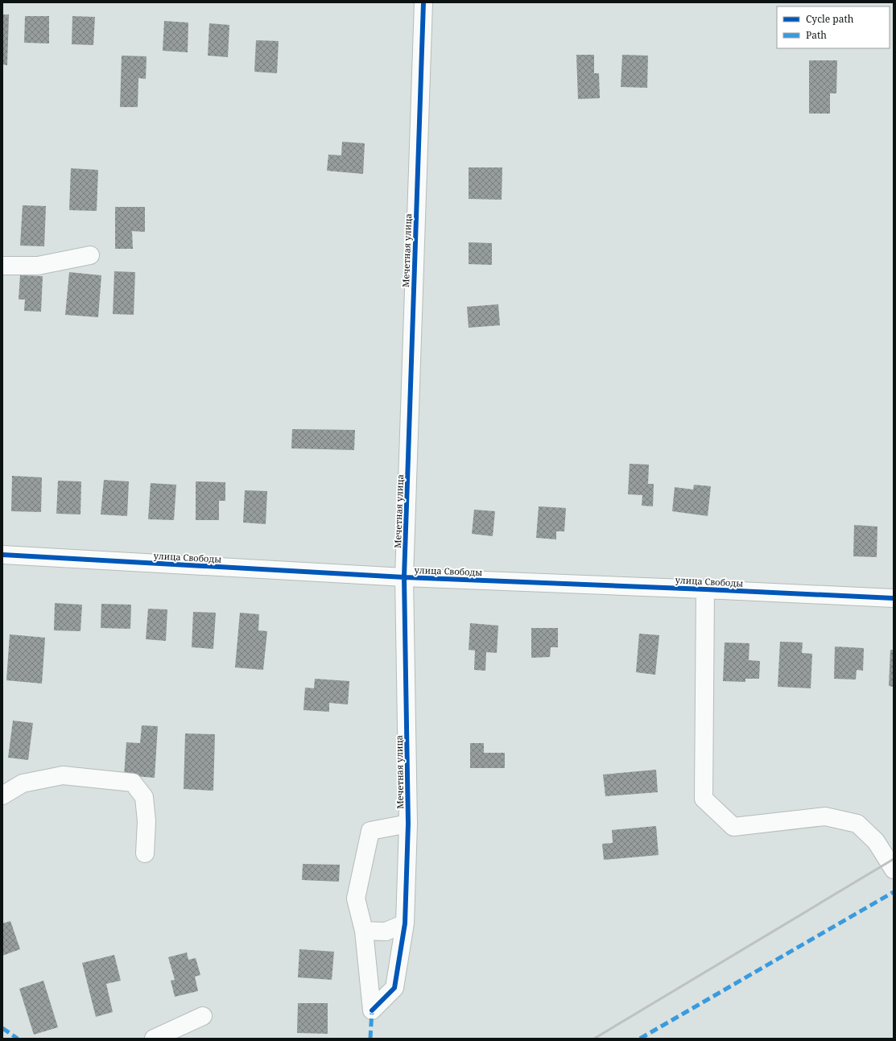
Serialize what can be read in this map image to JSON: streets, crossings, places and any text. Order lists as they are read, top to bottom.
{
  "streets": {
    "street": ["Мечетная улица", "улица Свободы"]
  },
  "crossings": [
    ["Мечетная улица", "улица Свободы"]
  ],
  "legend": ["Cycle path", "Path"]
}
